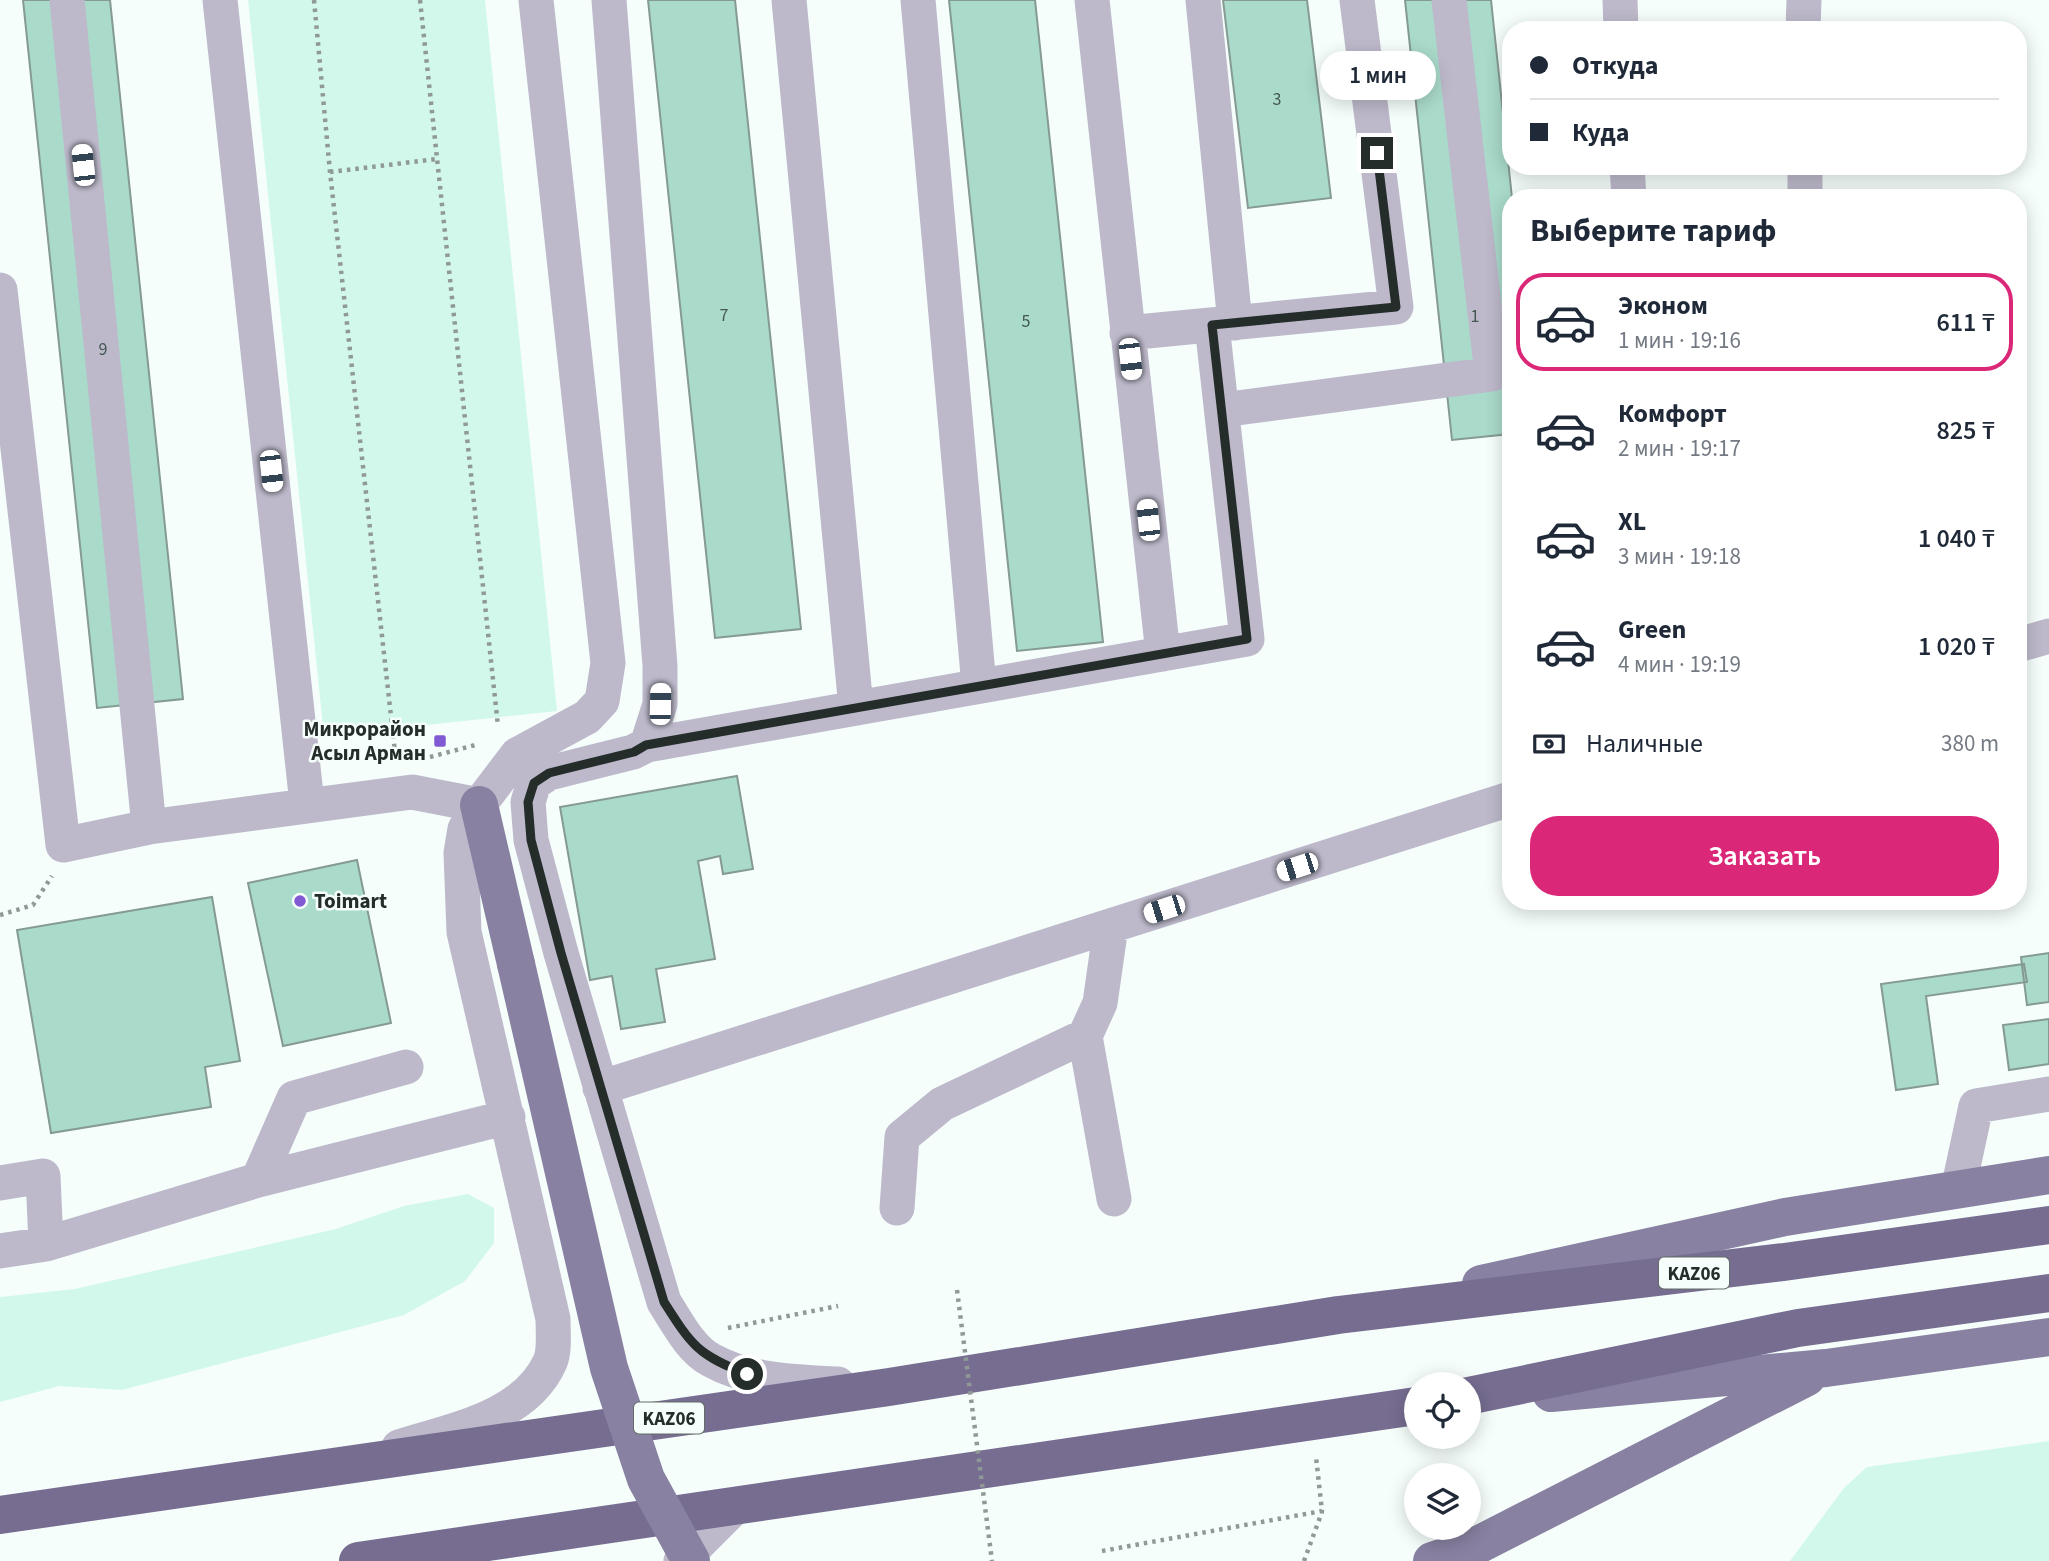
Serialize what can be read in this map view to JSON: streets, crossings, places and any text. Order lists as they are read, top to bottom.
{
  "streets": {
    "highway": ["KАZ06"]
  },
  "places": {
    "transit": ["Микрорайон Асыл Арман"],
    "other": ["Toimart"]
  },
  "house_numbers": [
    "3",
    "7",
    "1",
    "5",
    "9"
  ],
  "page": {
    "banner": ["Откуда", "Куда"],
    "bubble": "1 мин",
    "heading": "Выберите тариф",
    "list": [
      {
        "name": "Эконом",
        "note": "1 мин · 19:16",
        "value": "611 ₸"
      },
      {
        "name": "Комфорт",
        "note": "2 мин · 19:17",
        "value": "825 ₸"
      },
      {
        "name": "XL",
        "note": "3 мин · 19:18",
        "value": "1 040 ₸"
      },
      {
        "name": "Green",
        "note": "4 мин · 19:19",
        "value": "1 020 ₸"
      }
    ],
    "pay": ["Наличные", "380 m"],
    "buttons": "Заказать"
  }
}
